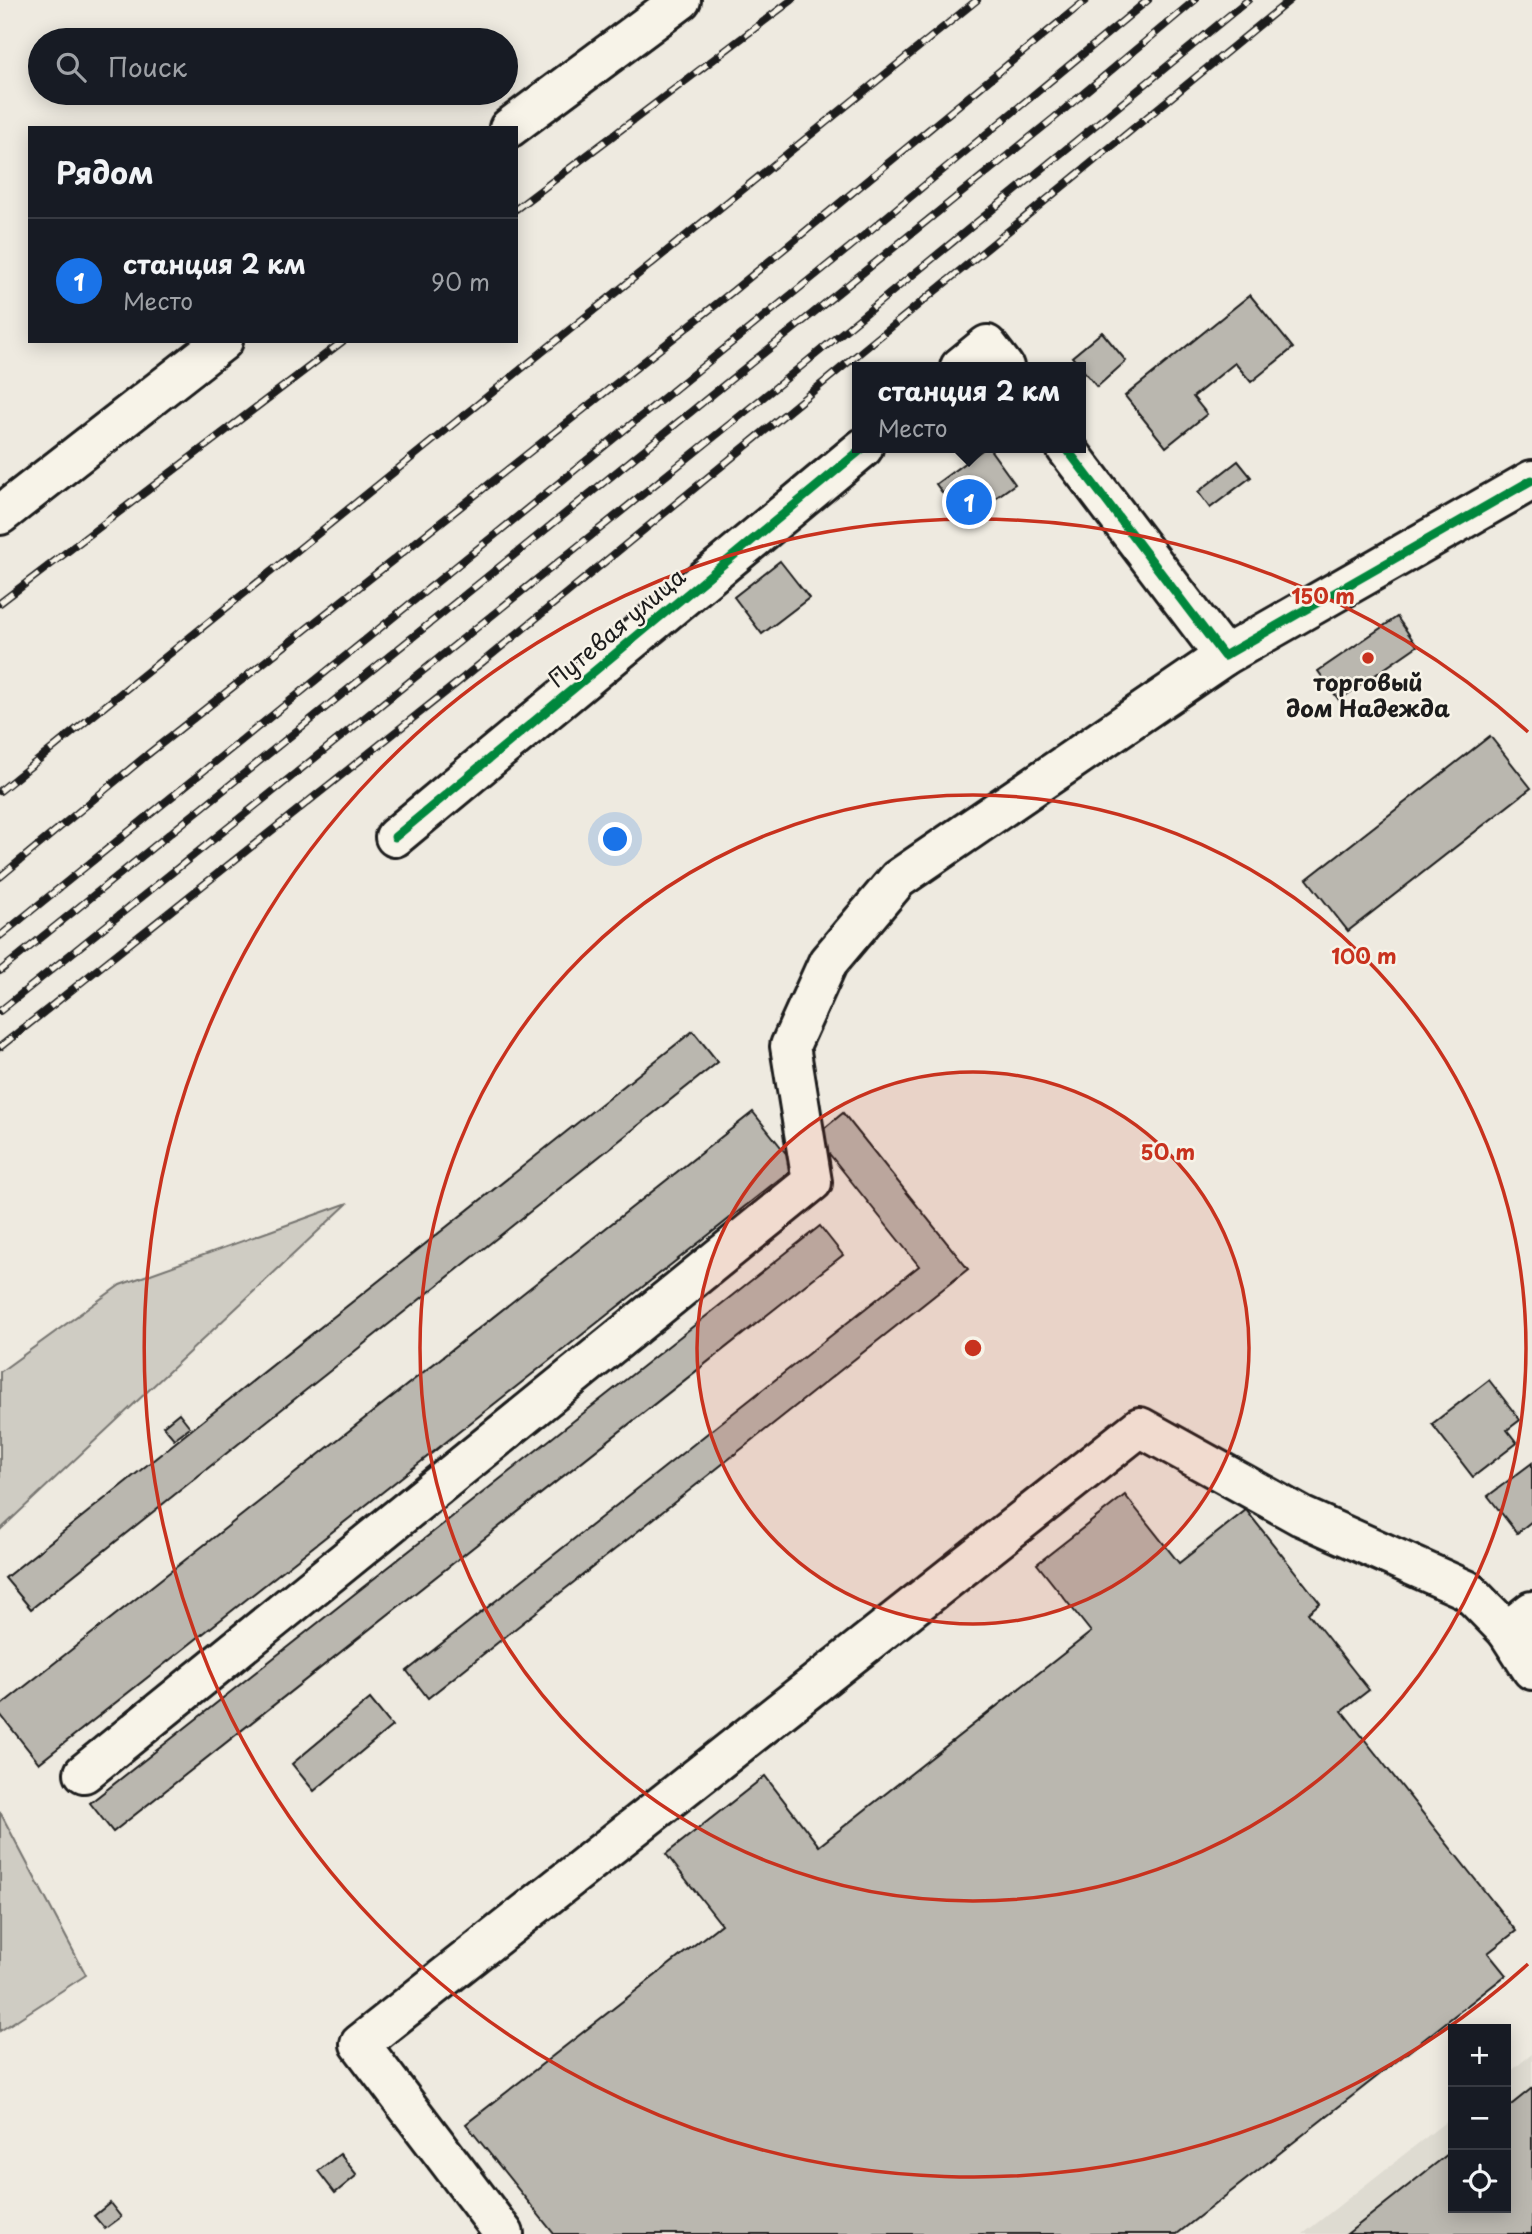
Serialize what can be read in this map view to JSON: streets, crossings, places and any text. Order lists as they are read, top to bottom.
{
  "streets": {
    "street": ["Путевая улица"]
  },
  "places": ["торговый дом Надежда"],
  "page": {
    "search": "Поиск",
    "heading": "Рядом",
    "list": [
      {
        "mark": "1",
        "name": "станция 2 км",
        "note": "Место",
        "value": "90 m"
      }
    ],
    "popup": ["станция 2 км", "Место"],
    "pins": "1",
    "map_buttons": ["+", "−"]
  },
  "rings": ["150 m", "100 m", "50 m"]
}
